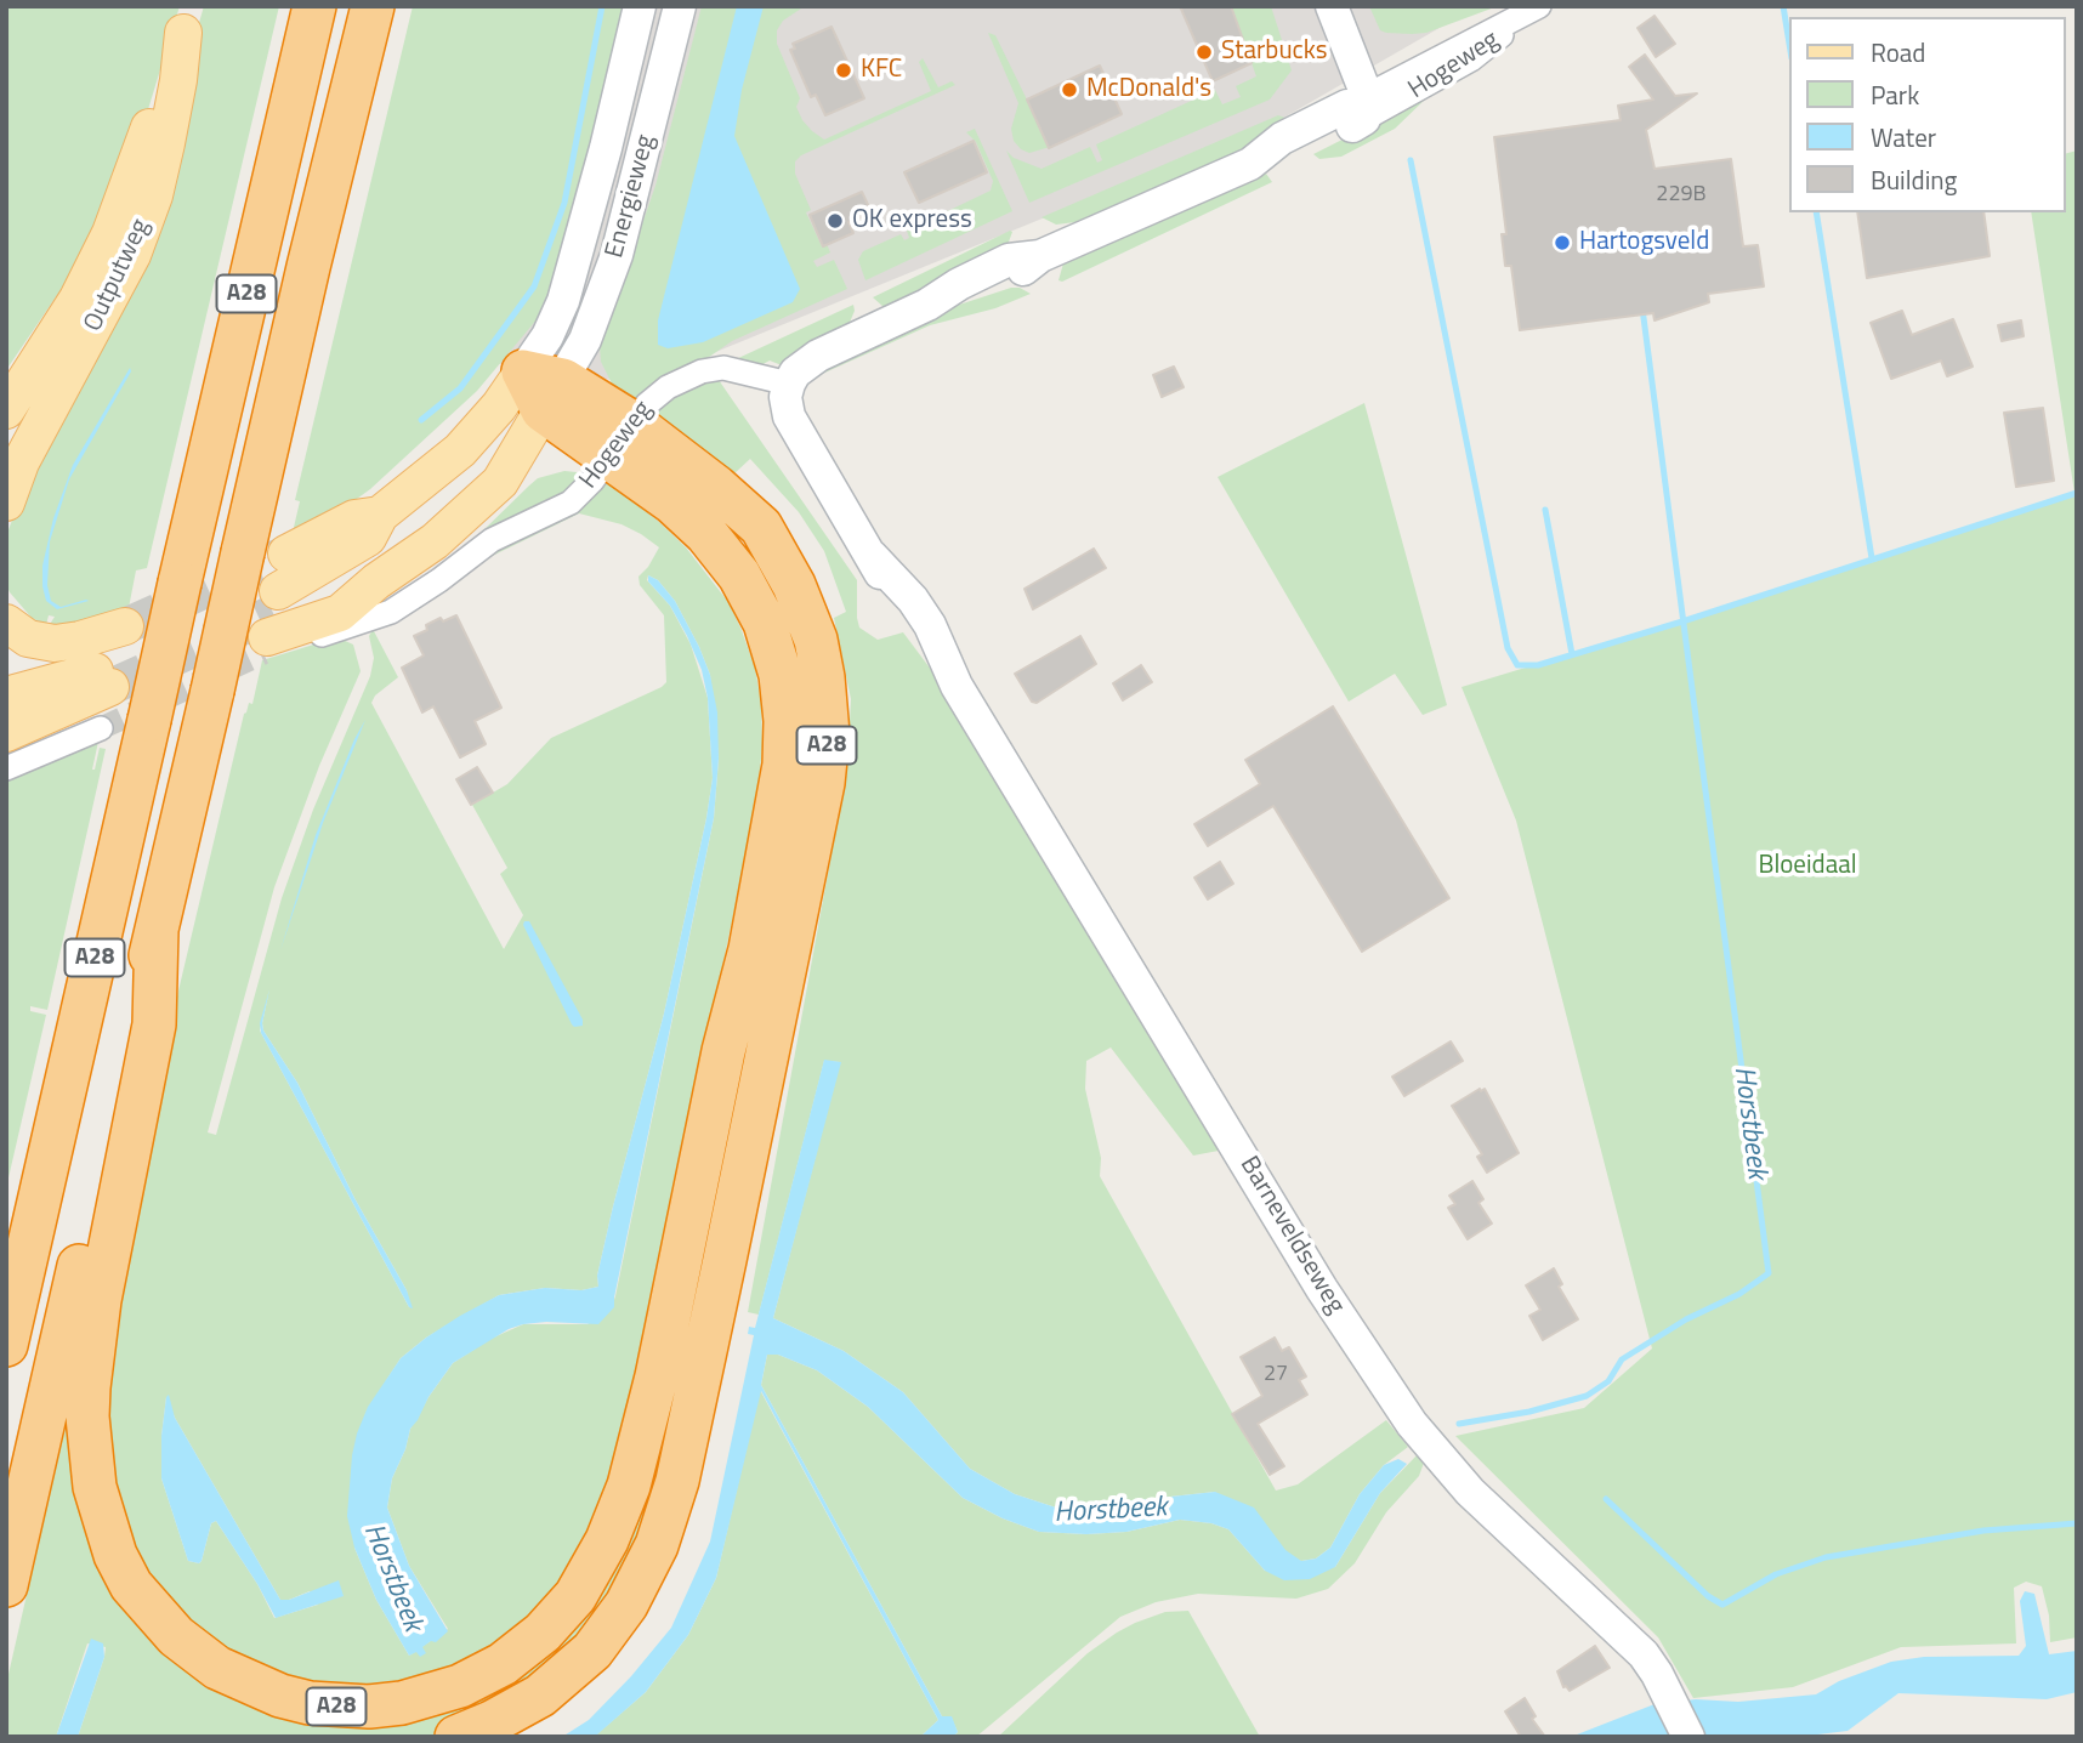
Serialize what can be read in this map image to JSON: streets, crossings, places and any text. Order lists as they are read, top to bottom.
{
  "streets": {
    "highway": ["A28"],
    "main road": ["Outputweg"],
    "street": ["Hogeweg", "Energieweg", "Barneveldseweg"]
  },
  "crossings": [
    ["Hogeweg", "A28"],
    ["Hogeweg", "Barneveldseweg"],
    ["Energieweg", "A28"]
  ],
  "water": ["Horstbeek"],
  "parks": ["Bloeidaal"],
  "places": [
    "Starbucks",
    "KFC",
    "McDonald's",
    "OK express",
    "Hartogsveld"
  ],
  "house_numbers": ["229B", "27"],
  "legend": [
    "Road",
    "Park",
    "Water",
    "Building"
  ]
}
